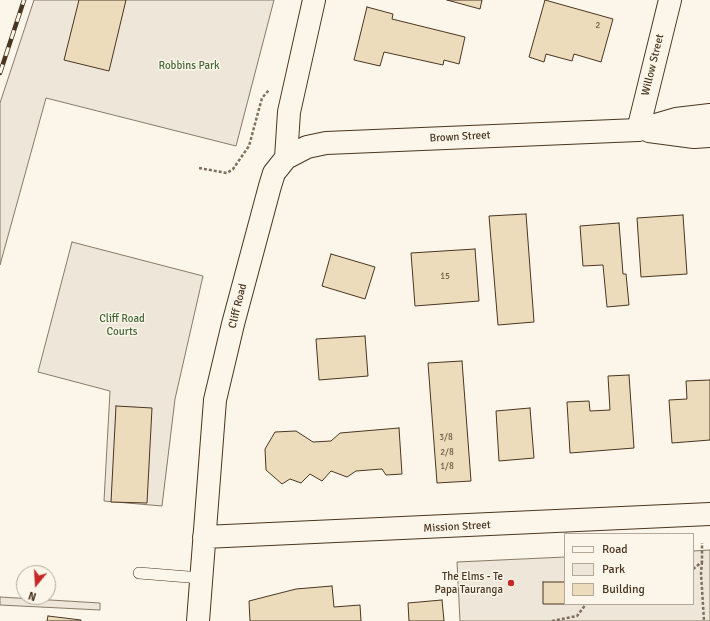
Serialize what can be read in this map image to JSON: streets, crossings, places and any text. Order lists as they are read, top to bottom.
{
  "streets": {
    "street": [
      "Willow Street",
      "Brown Street",
      "Cliff Road",
      "Mission Street"
    ]
  },
  "crossings": [
    ["Willow Street", "Brown Street"],
    ["Brown Street", "Cliff Road"],
    ["Cliff Road", "Mission Street"]
  ],
  "parks": ["Robbins Park", "Cliff Road Courts"],
  "places": ["The Elms - Te Papa Tauranga"],
  "house_numbers": [
    "2",
    "15",
    "3/8",
    "2/8",
    "1/8"
  ],
  "legend": ["Road", "Park", "Building"],
  "north": "bottom"
}
